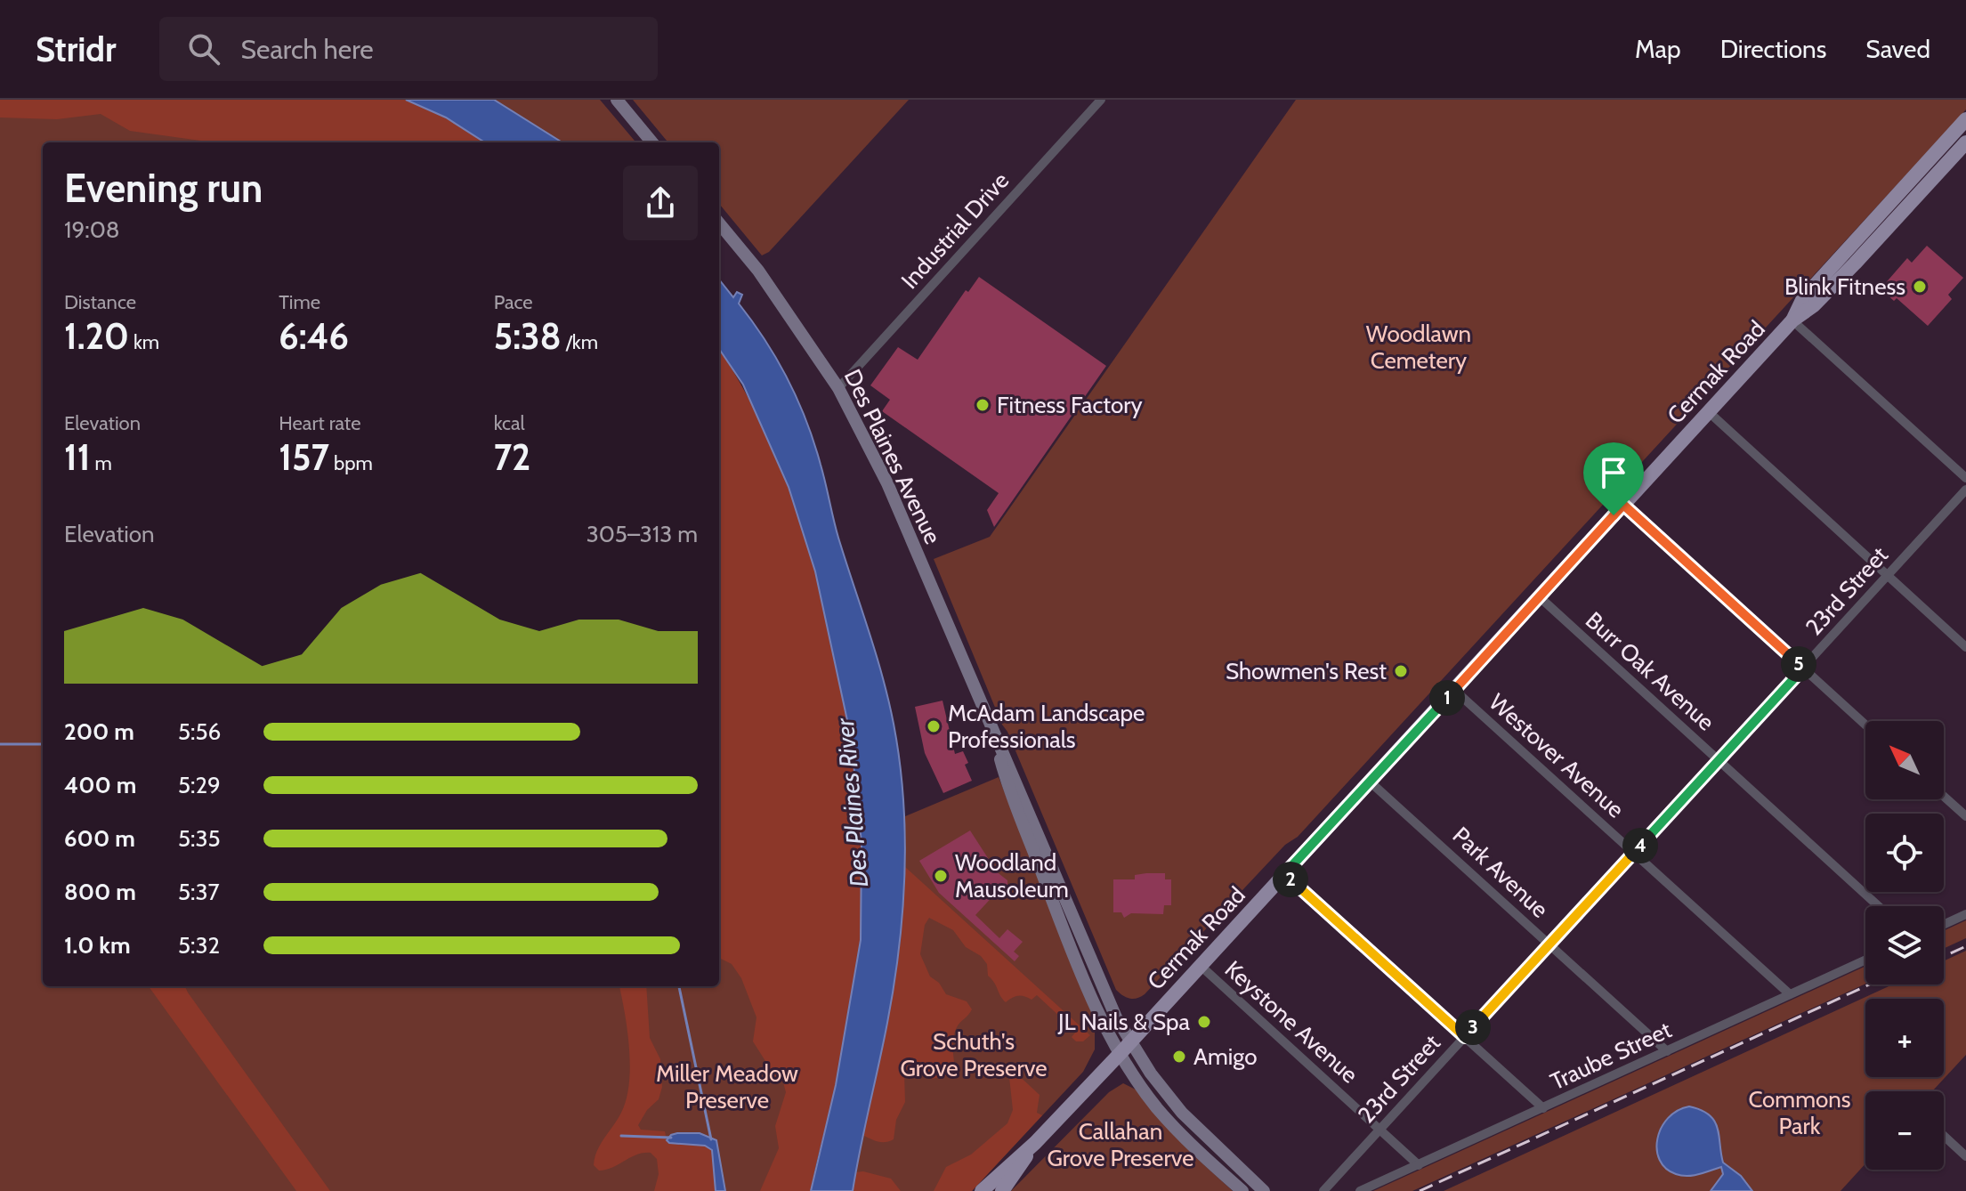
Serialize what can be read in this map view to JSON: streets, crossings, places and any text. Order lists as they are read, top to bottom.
{
  "streets": {
    "main road": ["Cermak Road", "Des Plaines Avenue"],
    "street": [
      "Industrial Drive",
      "23rd Street",
      "Burr Oak Avenue",
      "Westover Avenue",
      "Park Avenue",
      "Keystone Avenue",
      "Traube Street"
    ]
  },
  "crossings": [
    ["Industrial Drive", "Des Plaines Avenue"],
    ["Cermak Road", "Des Plaines Avenue"],
    ["Cermak Road", "Burr Oak Avenue"],
    ["Cermak Road", "Westover Avenue"],
    ["Cermak Road", "Park Avenue"],
    ["Cermak Road", "Keystone Avenue"],
    ["23rd Street", "Burr Oak Avenue"],
    ["23rd Street", "Westover Avenue"],
    ["23rd Street", "Park Avenue"],
    ["23rd Street", "Keystone Avenue"],
    ["Westover Avenue", "Traube Street"],
    ["Park Avenue", "Traube Street"],
    ["Keystone Avenue", "Traube Street"]
  ],
  "water": ["Des Plaines River"],
  "parks": [
    "Woodlawn Cemetery",
    "Schuth's Grove Preserve",
    "Miller Meadow Preserve",
    "Commons Park",
    "Callahan Grove Preserve"
  ],
  "places": [
    "Blink Fitness",
    "Fitness Factory",
    "Showmen's Rest",
    "McAdam Landscape Professionals",
    "Woodland Mausoleum",
    "JL Nails & Spa",
    "Amigo"
  ],
  "north": "top left",
  "page": {
    "header": "Stridr",
    "search": "Search here",
    "nav": ["Map", "Directions", "Saved"],
    "heading": ["Evening run", "19:08"],
    "stats": [
      ["Distance", "1.20 km"],
      ["Time", "6:46"],
      ["Pace", "5:38 /km"],
      ["Elevation", "11 m"],
      ["Heart rate", "157 bpm"],
      ["kcal", "72"]
    ],
    "chart": ["Elevation", "305–313 m"],
    "pins": [
      "5",
      "1",
      "4",
      "2",
      "3"
    ],
    "list": [
      {
        "name": "200 m",
        "note": "5:56"
      },
      {
        "name": "400 m",
        "note": "5:29"
      },
      {
        "name": "600 m",
        "note": "5:35"
      },
      {
        "name": "800 m",
        "note": "5:37"
      },
      {
        "name": "1.0 km",
        "note": "5:32"
      }
    ],
    "map_buttons": ["+", "−"]
  }
}
